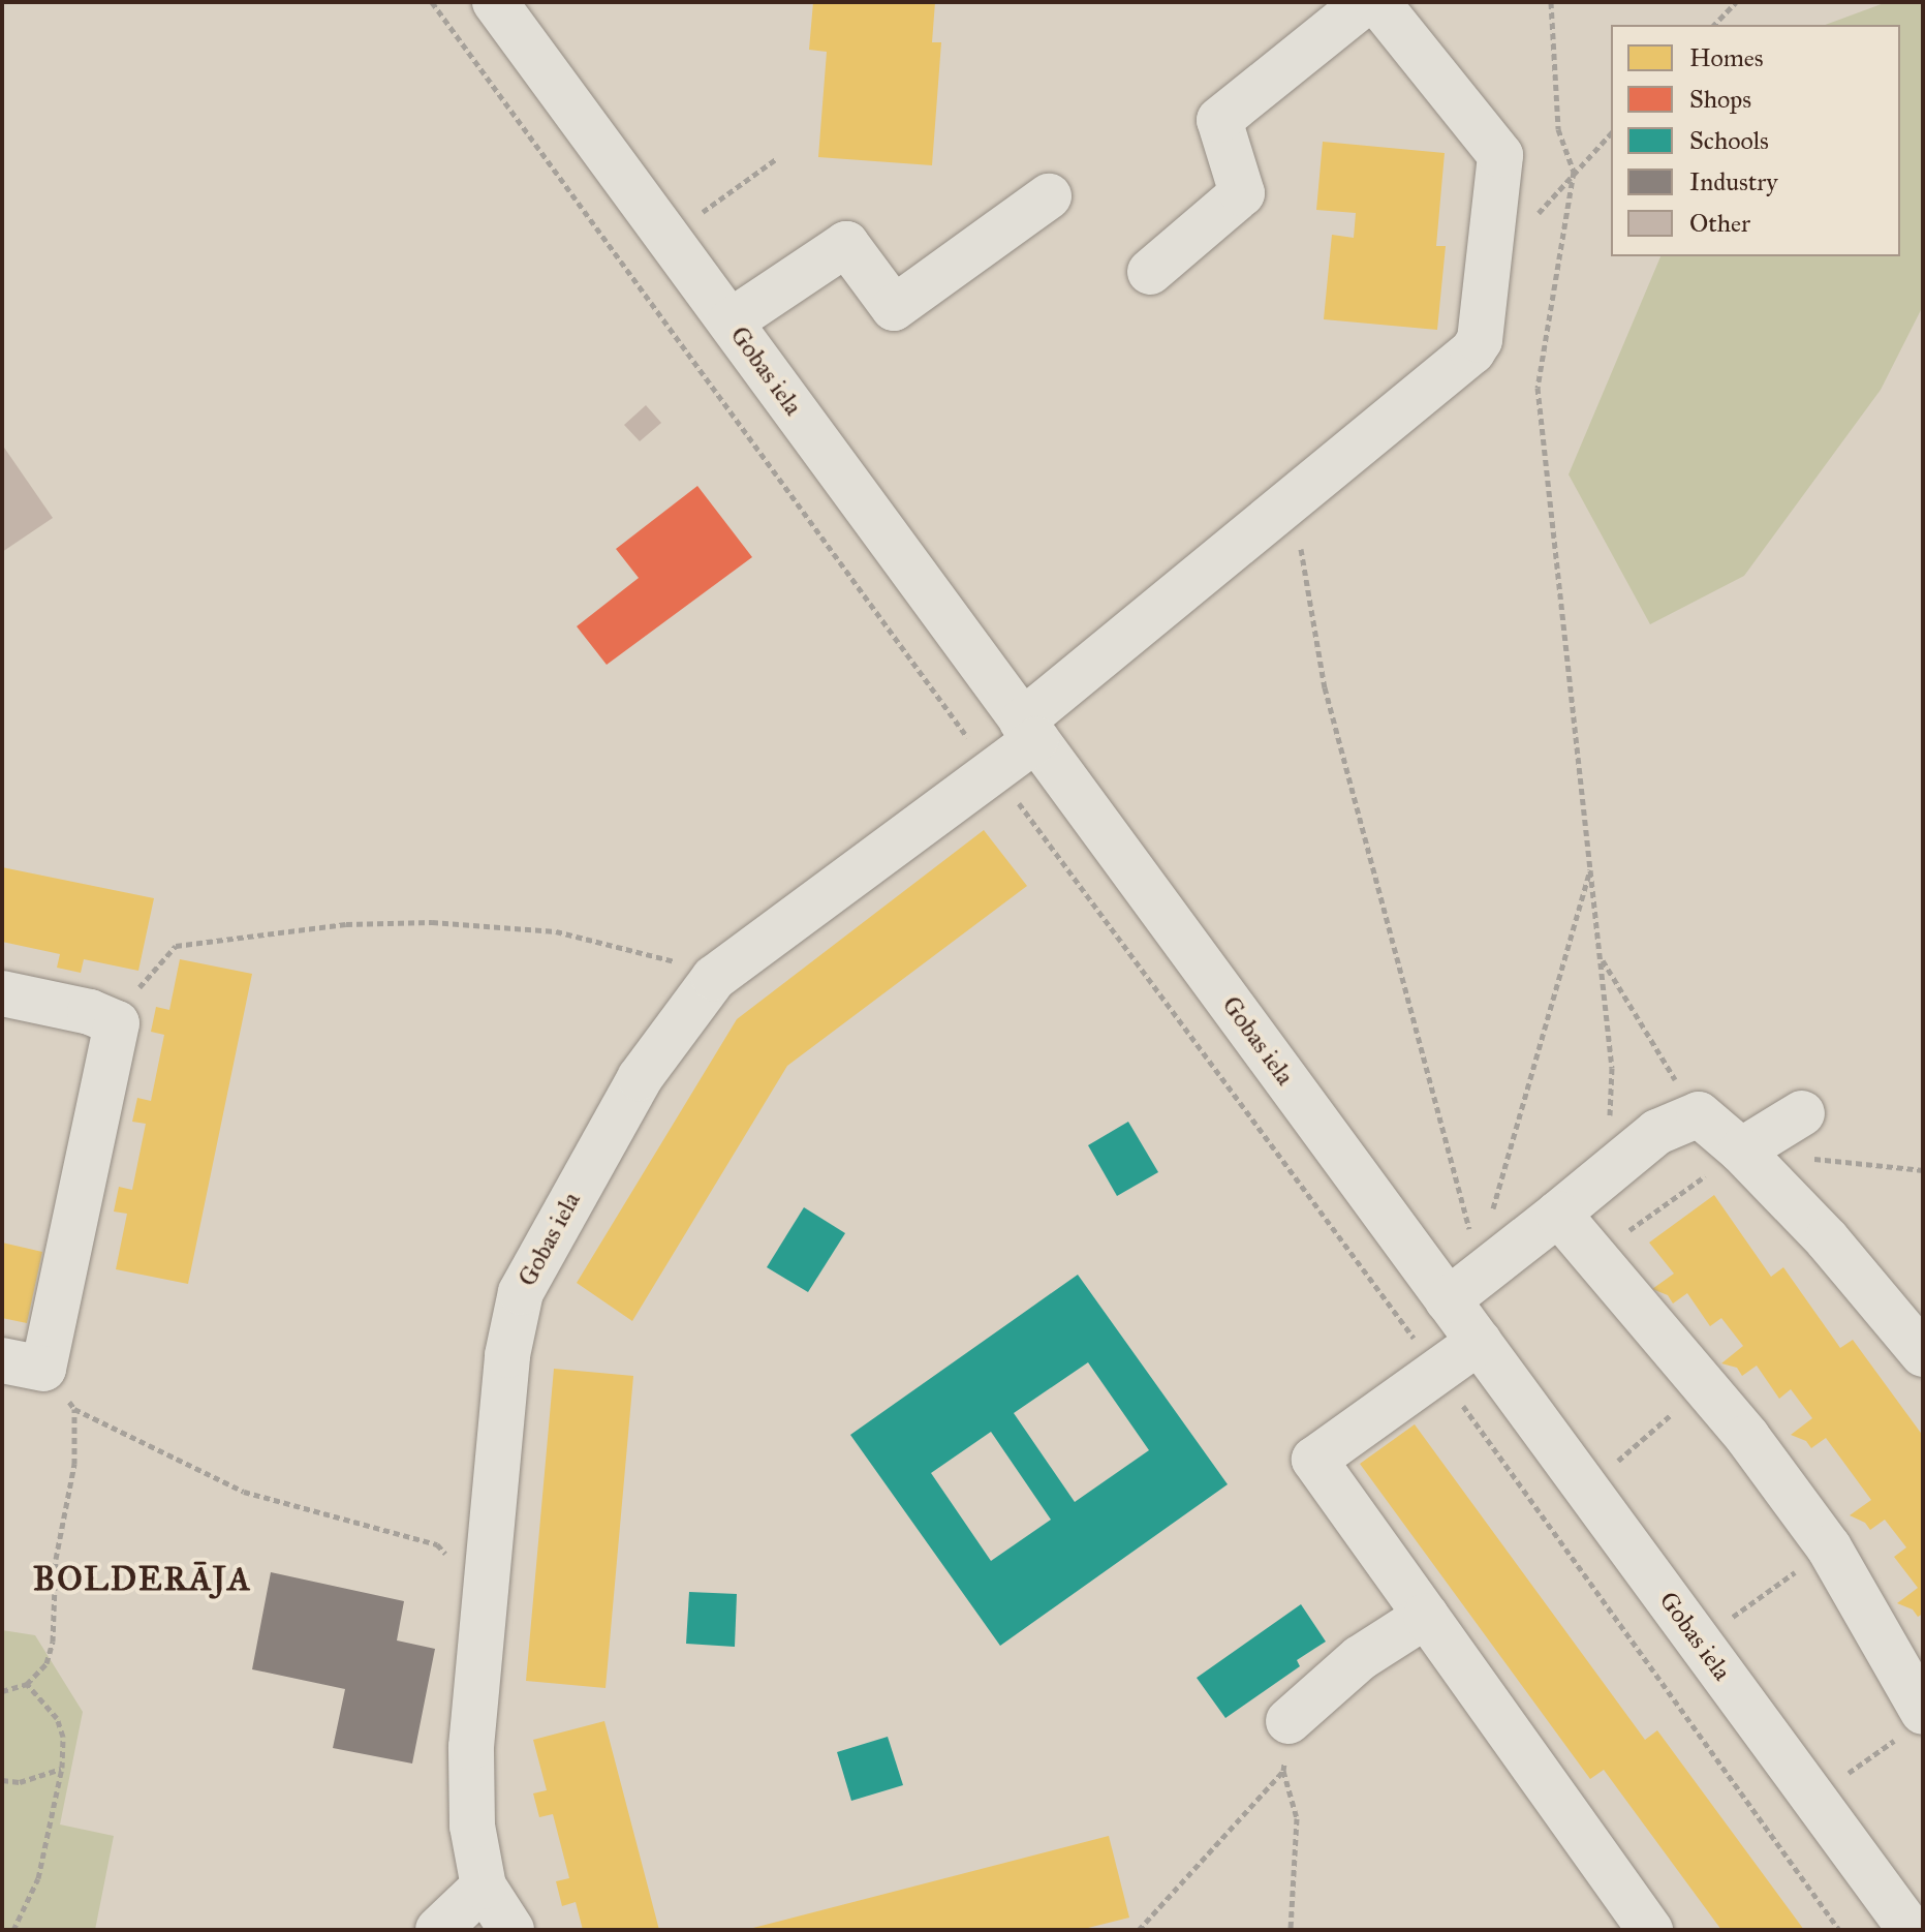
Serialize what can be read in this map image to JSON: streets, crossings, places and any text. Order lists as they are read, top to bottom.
{
  "streets": {
    "street": ["Gobas iela"]
  },
  "districts": ["BOLDERĀJA"],
  "legend": [
    "Homes",
    "Shops",
    "Schools",
    "Industry",
    "Other"
  ]
}
